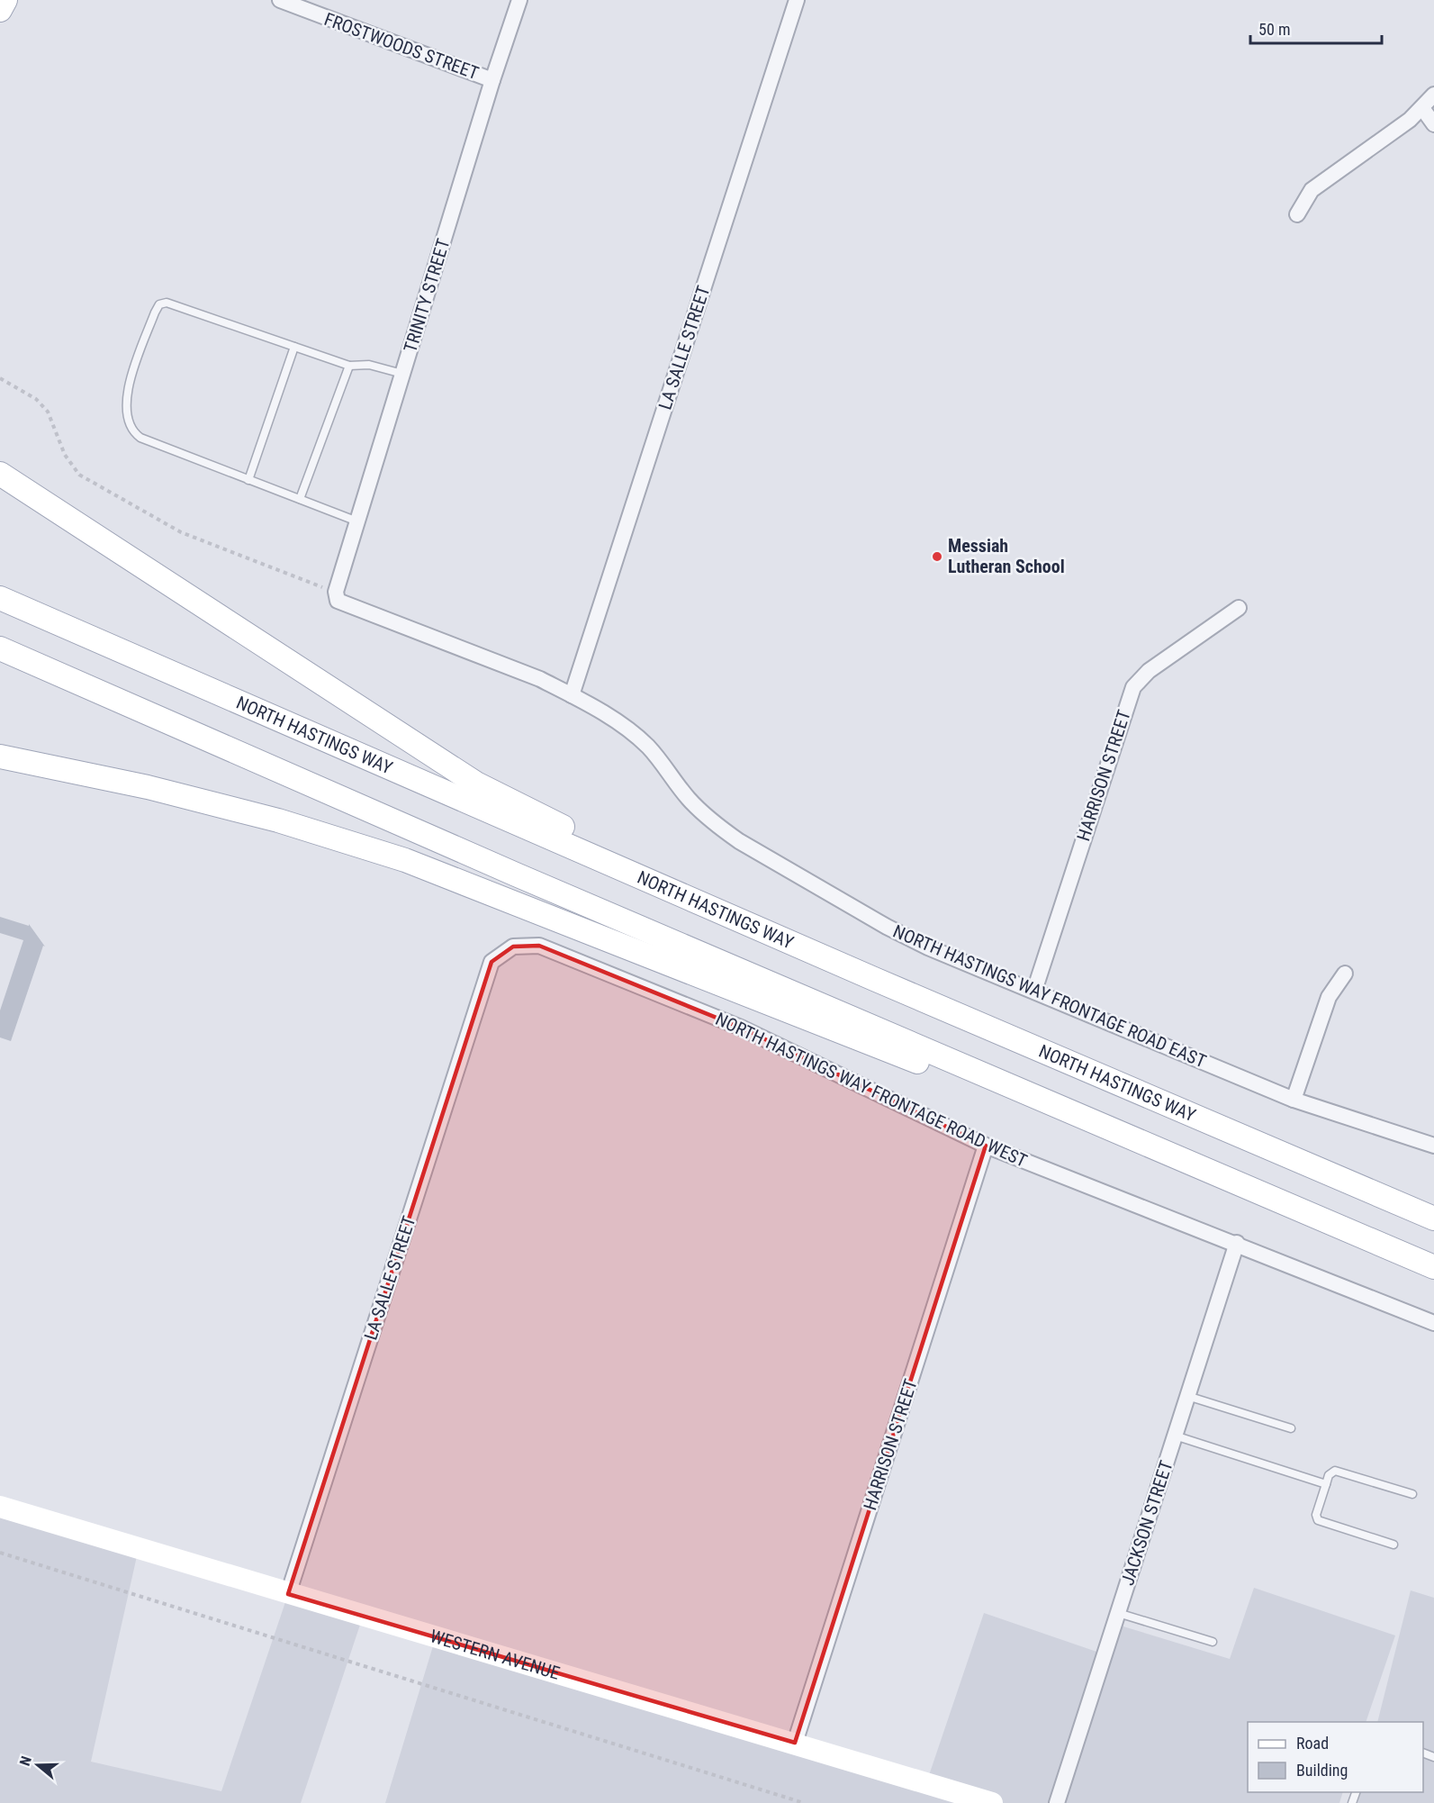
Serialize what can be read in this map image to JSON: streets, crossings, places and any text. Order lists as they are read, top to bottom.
{
  "streets": {
    "main road": ["NORTH HASTINGS WAY"],
    "street": [
      "FROSTWOODS STREET",
      "TRINITY STREET",
      "LA SALLE STREET",
      "HARRISON STREET",
      "NORTH HASTINGS WAY FRONTAGE ROAD EAST",
      "NORTH HASTINGS WAY FRONTAGE ROAD WEST",
      "JACKSON STREET",
      "WESTERN AVENUE"
    ]
  },
  "crossings": [
    ["FROSTWOODS STREET", "TRINITY STREET"],
    ["TRINITY STREET", "NORTH HASTINGS WAY FRONTAGE ROAD EAST"],
    ["LA SALLE STREET", "NORTH HASTINGS WAY FRONTAGE ROAD EAST"],
    ["LA SALLE STREET", "NORTH HASTINGS WAY FRONTAGE ROAD WEST"],
    ["LA SALLE STREET", "WESTERN AVENUE"],
    ["HARRISON STREET", "NORTH HASTINGS WAY FRONTAGE ROAD EAST"],
    ["HARRISON STREET", "NORTH HASTINGS WAY FRONTAGE ROAD WEST"],
    ["HARRISON STREET", "WESTERN AVENUE"],
    ["NORTH HASTINGS WAY FRONTAGE ROAD WEST", "JACKSON STREET"]
  ],
  "places": ["Messiah Lutheran School"],
  "legend": ["Road", "Building"],
  "scale_bar": "50 m",
  "north": "left"
}
